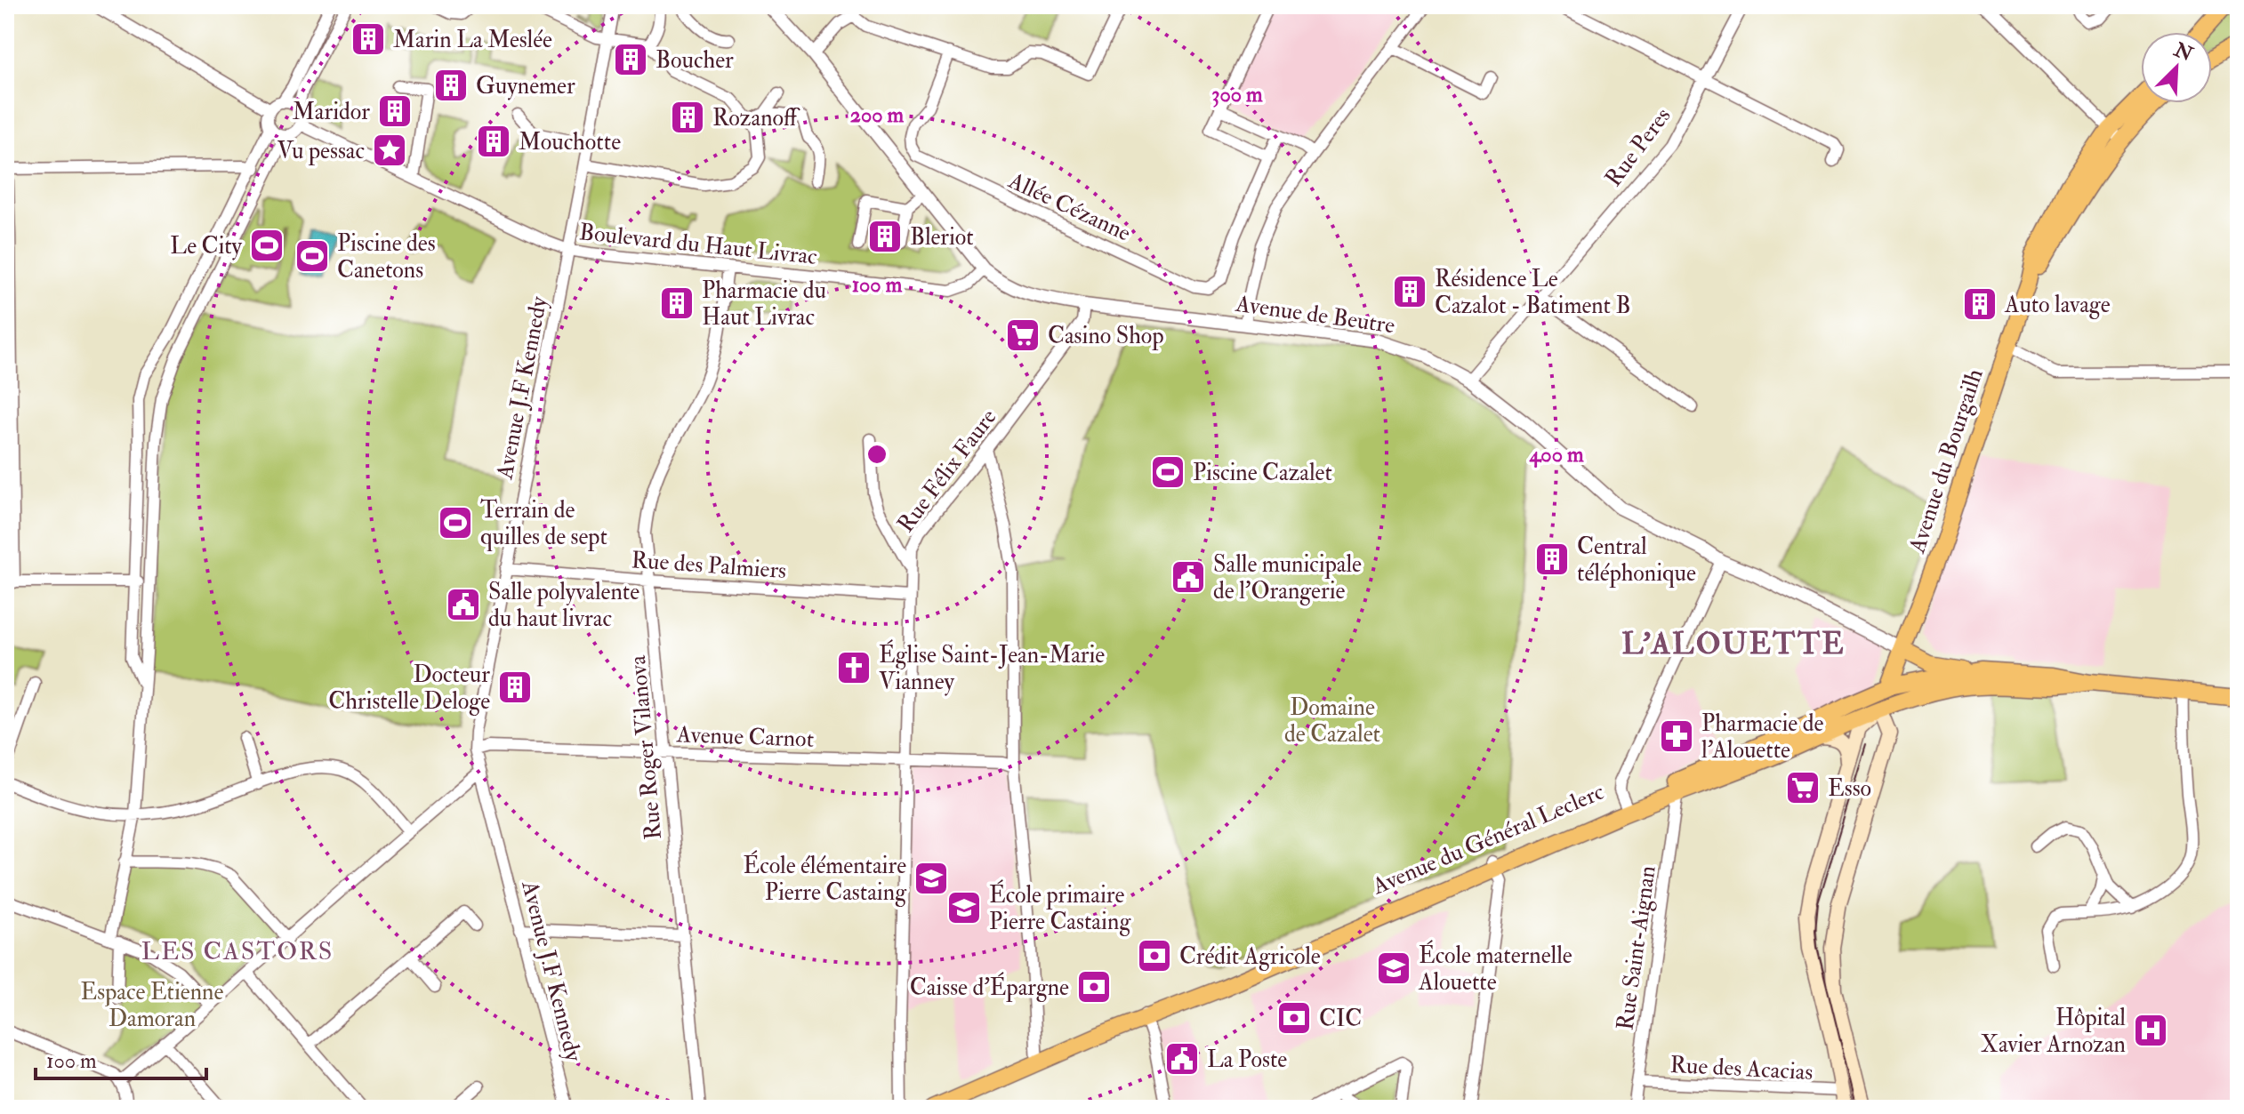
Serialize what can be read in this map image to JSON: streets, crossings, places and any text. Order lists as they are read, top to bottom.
{
  "streets": {
    "main road": ["Avenue du Bourgailh", "Avenue du Général Leclerc"],
    "street": [
      "Rue Peres",
      "Allée Cézanne",
      "Boulevard du Haut Livrac",
      "Avenue de Beutre",
      "Avenue J.F Kennedy",
      "Rue Félix Faure",
      "Rue des Palmiers",
      "Avenue Carnot",
      "Rue Roger Vilanova",
      "Rue Saint-Aignan",
      "Rue des Acacias"
    ]
  },
  "crossings": [
    ["Rue Peres", "Avenue de Beutre"],
    ["Boulevard du Haut Livrac", "Avenue de Beutre"],
    ["Boulevard du Haut Livrac", "Avenue J.F Kennedy"],
    ["Boulevard du Haut Livrac", "Rue Roger Vilanova"],
    ["Avenue de Beutre", "Avenue du Bourgailh"],
    ["Avenue de Beutre", "Rue Félix Faure"],
    ["Avenue J.F Kennedy", "Rue des Palmiers"],
    ["Avenue J.F Kennedy", "Avenue Carnot"],
    ["Rue Félix Faure", "Rue des Palmiers"],
    ["Rue Félix Faure", "Avenue Carnot"],
    ["Rue des Palmiers", "Rue Roger Vilanova"],
    ["Avenue Carnot", "Rue Roger Vilanova"],
    ["Avenue du Général Leclerc", "Rue Saint-Aignan"],
    ["Rue Saint-Aignan", "Rue des Acacias"]
  ],
  "districts": ["L'ALOUETTE", "LES CASTORS"],
  "parks": ["Domaine de Cazalet", "Espace Etienne Damoran"],
  "places": {
    "building": [
      "Marin La Meslée",
      "Boucher",
      "Guynemer",
      "Maridor",
      "Rozanoff",
      "Mouchotte",
      "Bleriot",
      "Résidence Le Cazalot - Batiment B",
      "Pharmacie du Haut Livrac",
      "Auto lavage",
      "Central téléphonique",
      "Docteur Christelle Deloge"
    ],
    "place": ["Vu pessac"],
    "sports": [
      "Le City",
      "Piscine des Canetons",
      "Piscine Cazalet",
      "Terrain de quilles de sept"
    ],
    "supermarket": ["Casino Shop", "Esso"],
    "public building": ["Salle municipale de l'Orangerie", "Salle polyvalente du haut livrac", "La Poste"],
    "church": ["Église Saint-Jean-Marie Vianney"],
    "pharmacy": ["Pharmacie de l'Alouette"],
    "school or university": ["École élémentaire Pierre Castaing", "École primaire Pierre Castaing", "École maternelle Alouette"],
    "bank": ["Crédit Agricole", "Caisse d'Épargne", "CIC"],
    "hospital": ["Hôpital Xavier Arnozan"]
  },
  "scale_bar": "100 m",
  "north": "top right",
  "rings": [
    "300 m",
    "200 m",
    "100 m",
    "400 m"
  ]
}
